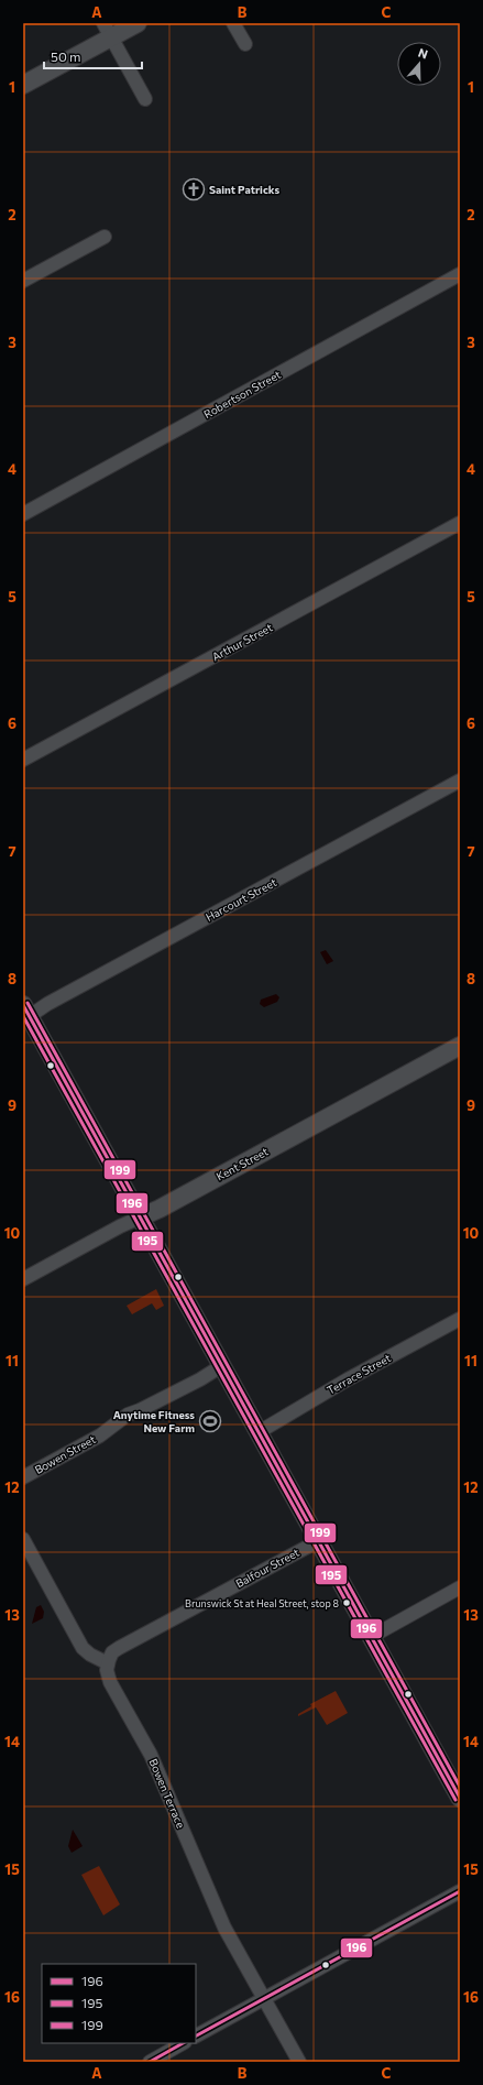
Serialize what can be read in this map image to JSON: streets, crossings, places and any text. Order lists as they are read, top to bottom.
{
  "streets": {
    "main road": ["Kent Street"],
    "street": [
      "Robertson Street",
      "Arthur Street",
      "Harcourt Street",
      "Terrace Street",
      "Bowen Street",
      "Balfour Street",
      "Bowen Terrace"
    ]
  },
  "crossings": [
    ["Balfour Street", "Bowen Terrace"]
  ],
  "places": {
    "church": ["Saint Patricks"],
    "sports": ["Anytime Fitness New Farm"],
    "other": ["Brunswick St at Heal Street, stop 8"]
  },
  "lines": ["transit line 199", "transit line 196", "transit line 195"],
  "legend": ["196", "195", "199"],
  "scale_bar": "50 m",
  "north": "top",
  "grid": {
    "columns": ["A", "B", "C"],
    "rows": [
      "1",
      "2",
      "3",
      "4",
      "5",
      "6",
      "7",
      "8",
      "9",
      "10",
      "11",
      "12",
      "13",
      "14",
      "15",
      "16"
    ]
  }
}
